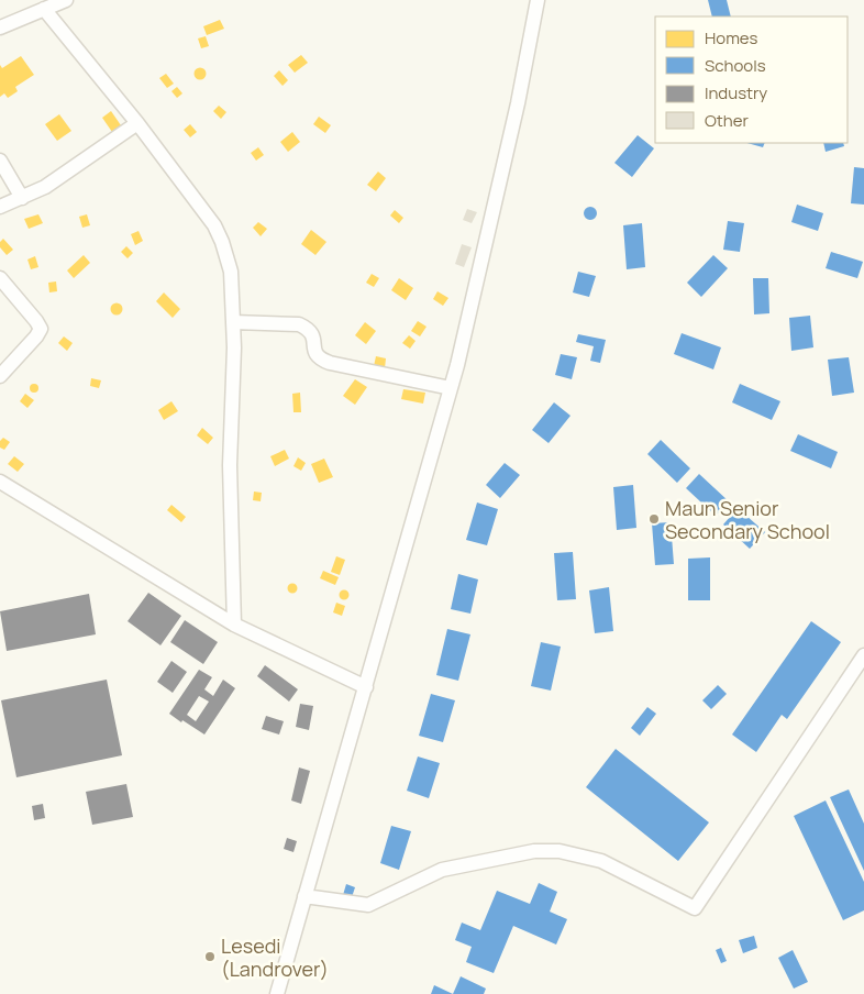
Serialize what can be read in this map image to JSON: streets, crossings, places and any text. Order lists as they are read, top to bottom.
{
  "places": ["Maun Senior Secondary School", "Lesedi (Landrover)"],
  "legend": [
    "Homes",
    "Schools",
    "Industry",
    "Other"
  ]
}
